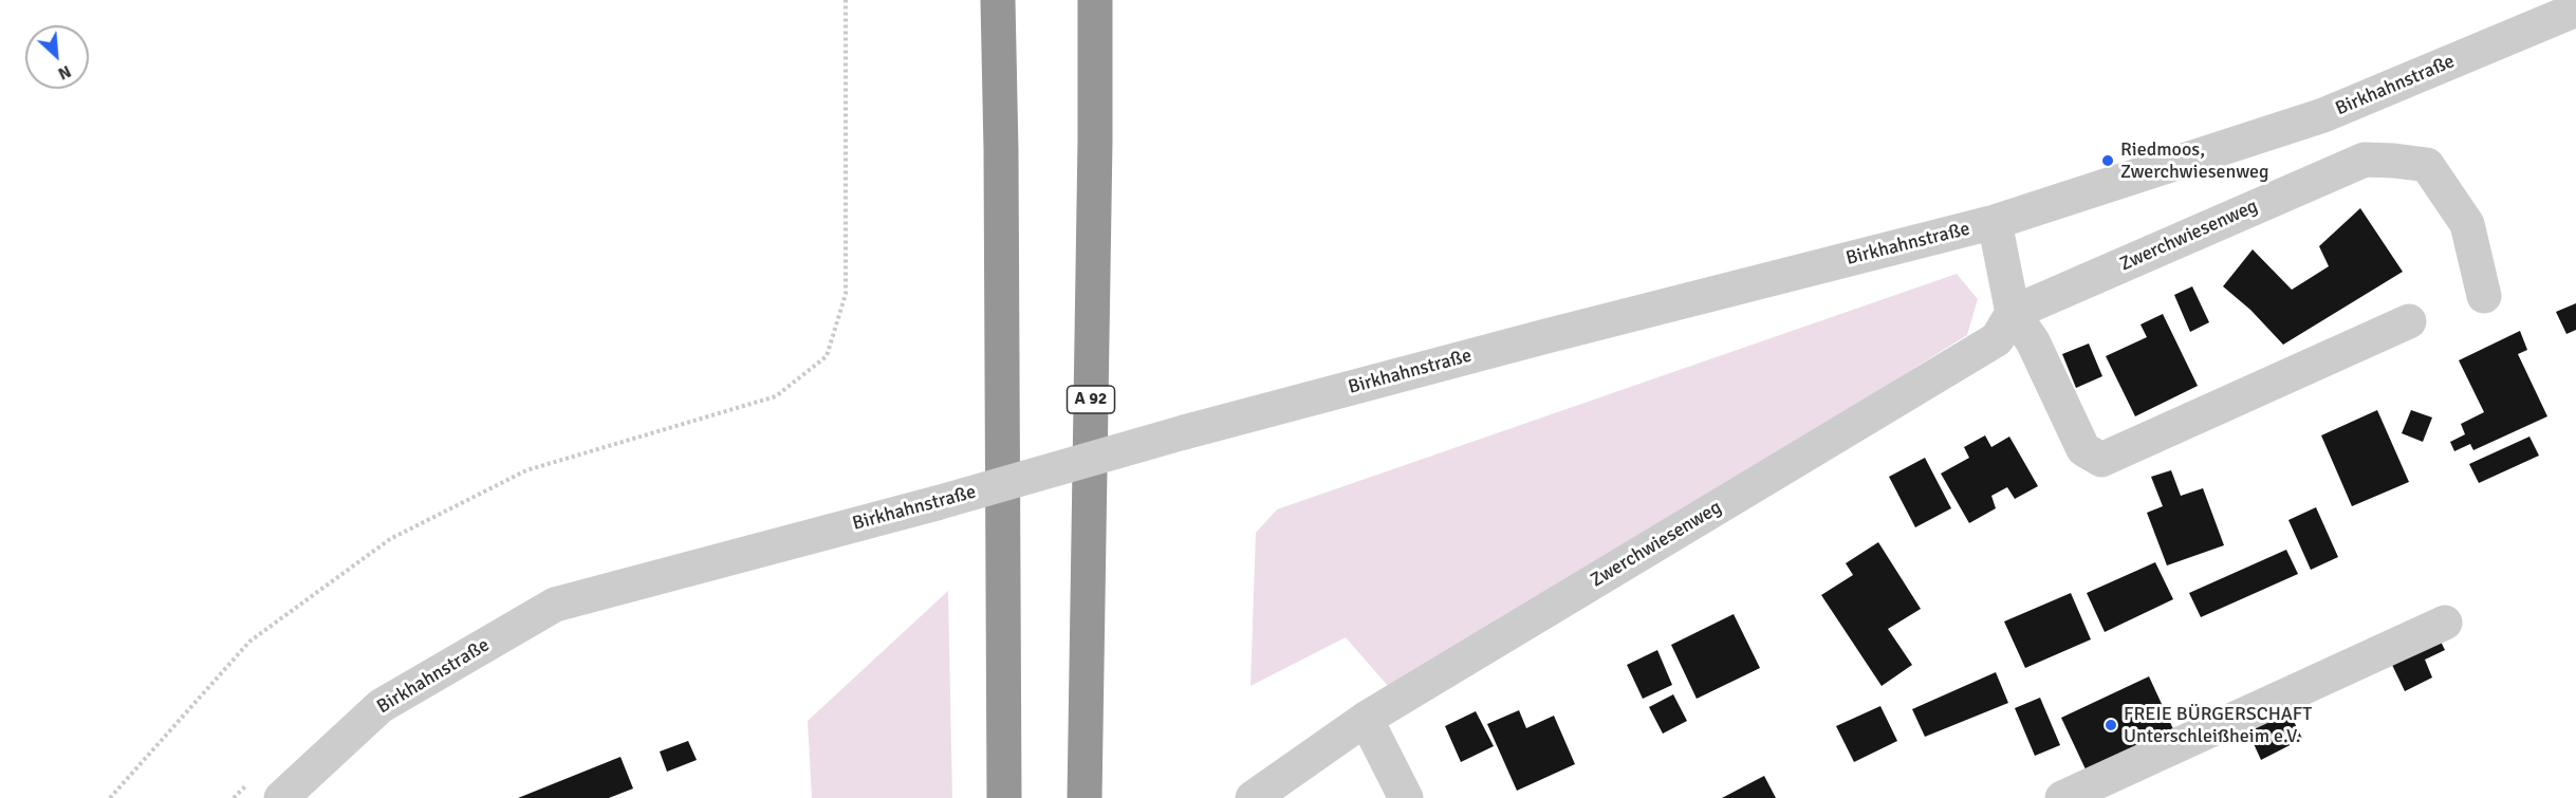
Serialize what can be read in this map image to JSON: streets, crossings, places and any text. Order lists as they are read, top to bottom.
{
  "streets": {
    "highway": ["A 92"],
    "street": ["Birkhahnstraße", "Zwerchwiesenweg"]
  },
  "places": ["Riedmoos, Zwerchwiesenweg", "FREIE BÜRGERSCHAFT Unterschleißheim e.V."],
  "north": "bottom right"
}
